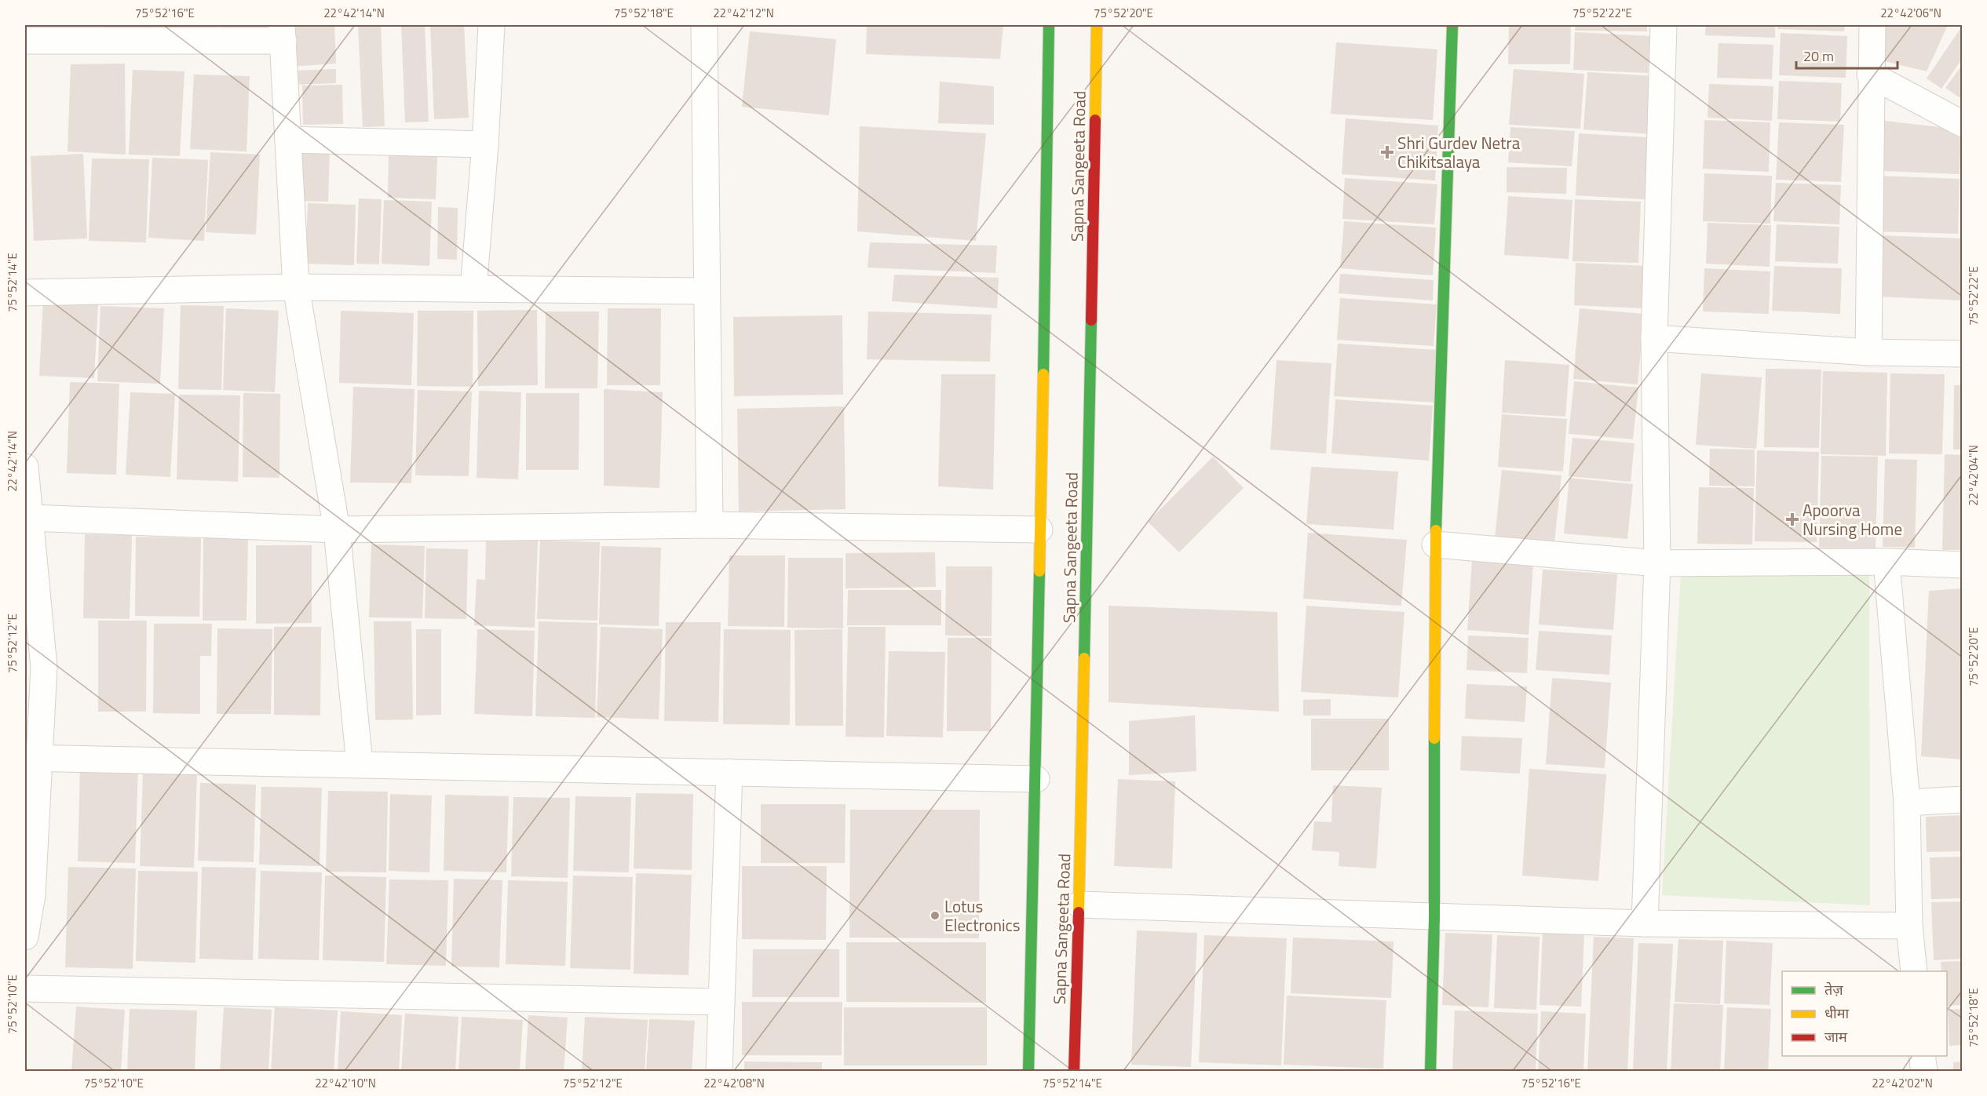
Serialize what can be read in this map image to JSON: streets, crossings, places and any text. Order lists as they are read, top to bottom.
{
  "streets": {
    "main road": ["Sapna Sangeeta Road"]
  },
  "places": {
    "health": ["Shri Gurdev Netra Chikitsalaya", "Apoorva Nursing Home"],
    "other": ["Lotus Electronics"]
  },
  "legend": ["तेज़", "धीमा", "जाम"],
  "scale_bar": "20 m",
  "coordinates": [
    "75°52'16\"E",
    "22°42'14\"N",
    "75°52'18\"E",
    "22°42'12\"N",
    "75°52'20\"E",
    "75°52'22\"E",
    "22°42'06\"N",
    "75°52'14\"E",
    "22°42'04\"N",
    "75°52'12\"E",
    "75°52'10\"E",
    "22°42'10\"N",
    "22°42'08\"N",
    "22°42'02\"N"
  ]
}
